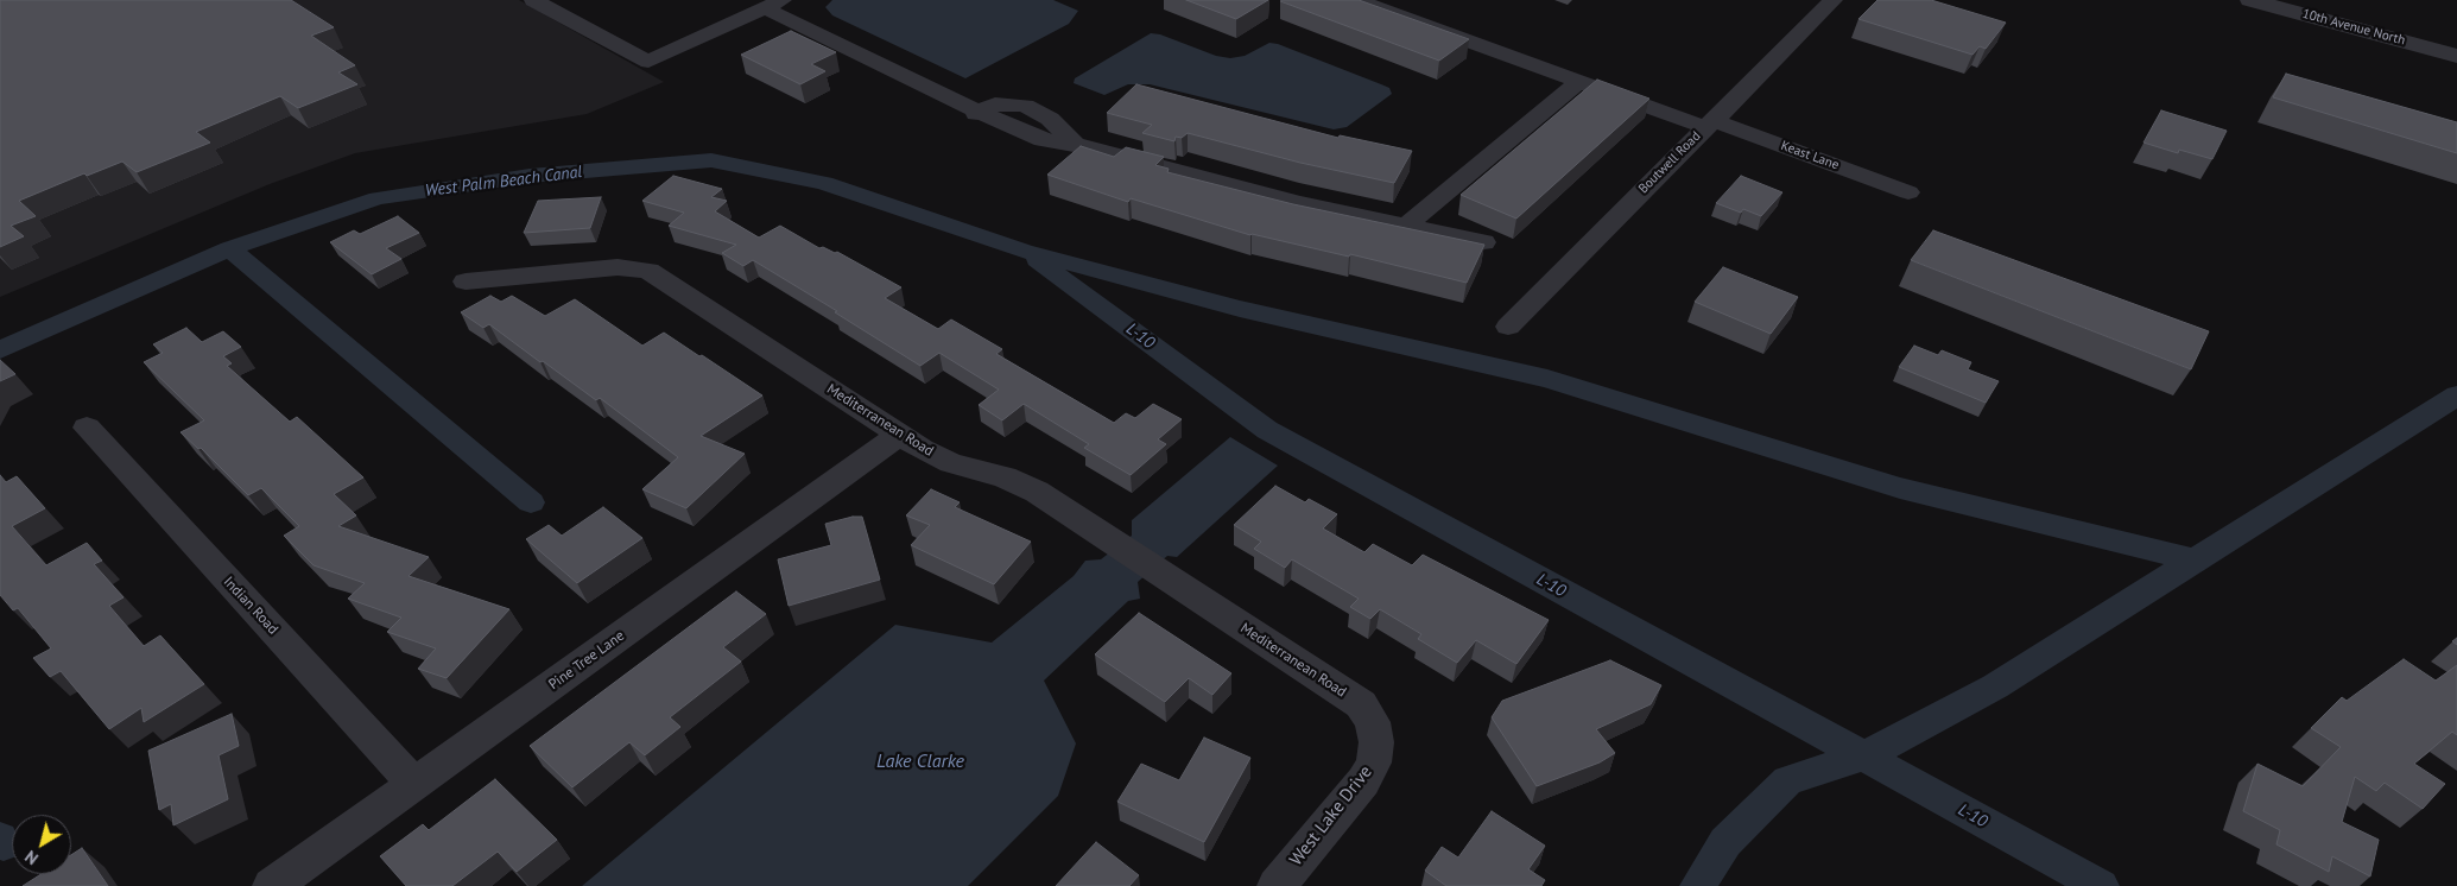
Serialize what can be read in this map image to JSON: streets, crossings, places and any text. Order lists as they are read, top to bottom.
{
  "streets": {
    "street": [
      "10th Avenue North",
      "Keast Lane",
      "Boutwell Road",
      "Mediterranean Road",
      "Indian Road",
      "Pine Tree Lane",
      "West Lake Drive"
    ]
  },
  "crossings": [
    ["Keast Lane", "Boutwell Road"],
    ["Mediterranean Road", "Pine Tree Lane"],
    ["Mediterranean Road", "West Lake Drive"],
    ["Indian Road", "Pine Tree Lane"]
  ],
  "water": ["West Palm Beach Canal", "L-10", "Lake Clarke"],
  "north": "bottom left"
}
